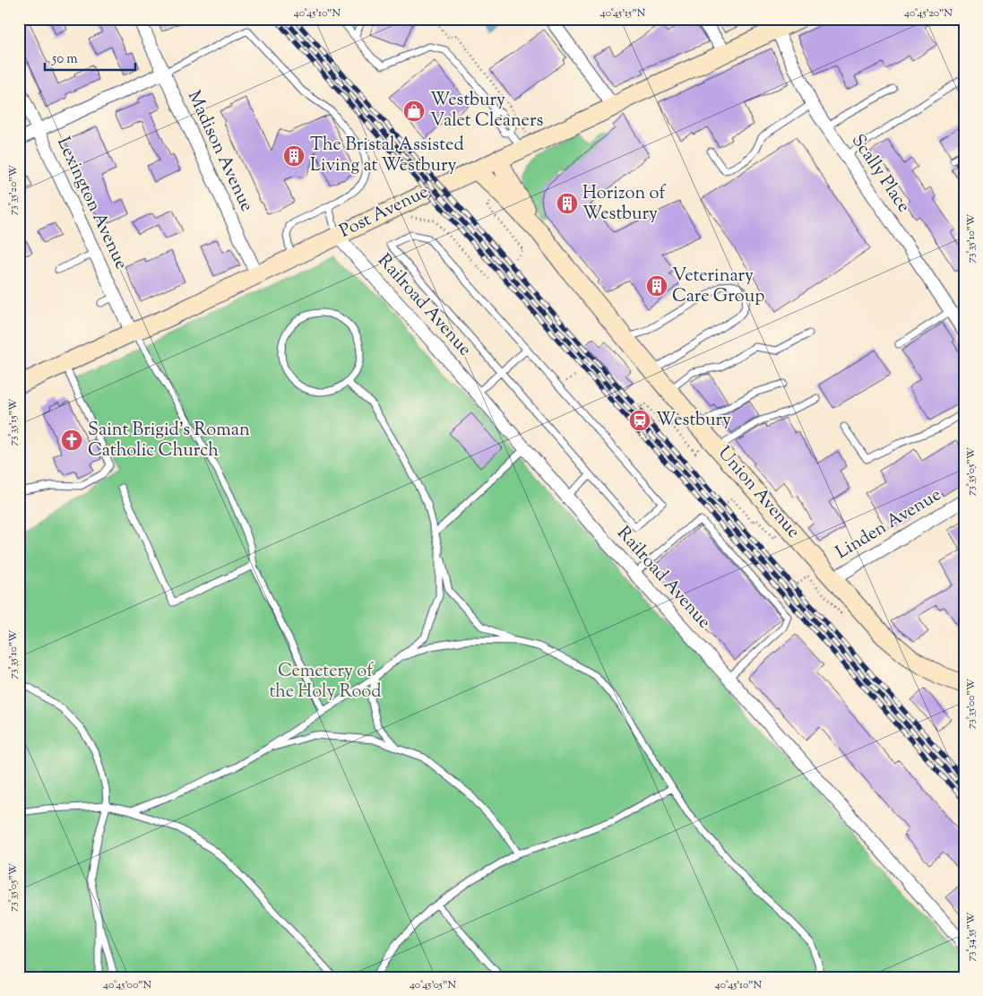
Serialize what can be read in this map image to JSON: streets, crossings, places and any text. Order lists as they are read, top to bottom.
{
  "streets": {
    "main road": ["Post Avenue", "Union Avenue"],
    "street": [
      "Madison Avenue",
      "Scally Place",
      "Lexington Avenue",
      "Railroad Avenue",
      "Linden Avenue"
    ]
  },
  "crossings": [
    ["Madison Avenue", "Post Avenue"],
    ["Scally Place", "Post Avenue"],
    ["Lexington Avenue", "Post Avenue"],
    ["Post Avenue", "Railroad Avenue"],
    ["Post Avenue", "Union Avenue"],
    ["Union Avenue", "Linden Avenue"]
  ],
  "parks": ["Cemetery of the Holy Rood"],
  "places": {
    "shop": ["Westbury Valet Cleaners"],
    "building": ["The Bristal Assisted Living at Westbury", "Horizon of Westbury", "Veterinary Care Group"],
    "station": ["Westbury"],
    "church": ["Saint Brigid's Roman Catholic Church"]
  },
  "scale_bar": "50 m",
  "coordinates": [
    "40°45'10\"N",
    "40°45'15\"N",
    "40°45'20\"N",
    "73°35'20\"W",
    "73°35'10\"W",
    "73°35'15\"W",
    "73°35'05\"W",
    "73°35'00\"W",
    "73°34'55\"W",
    "40°45'00\"N",
    "40°45'05\"N"
  ]
}
